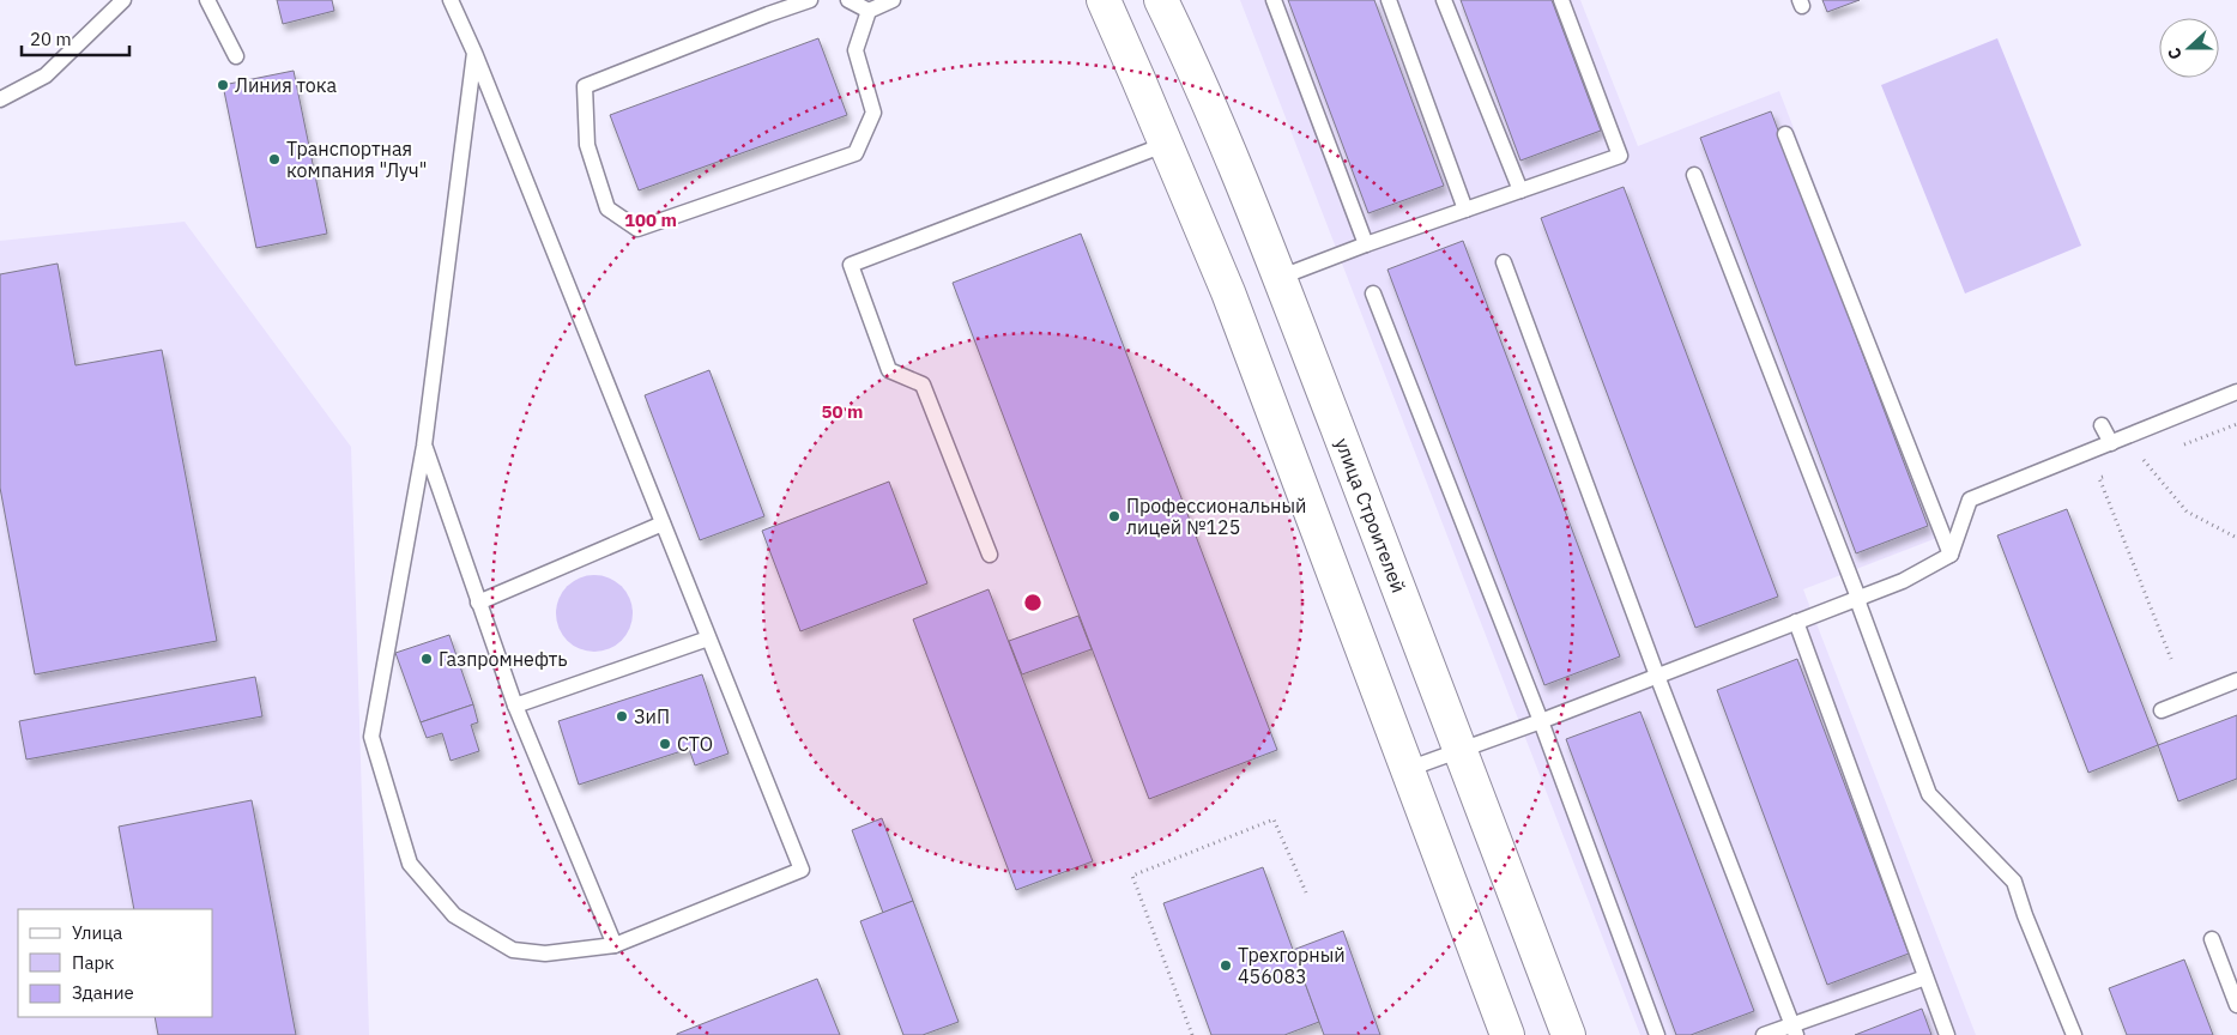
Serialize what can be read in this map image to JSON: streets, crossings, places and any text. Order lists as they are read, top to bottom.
{
  "streets": {
    "street": ["улица Строителей"]
  },
  "places": [
    "Линия тока",
    "Транспортная компания \"Луч\"",
    "Профессиональный лицей №125",
    "Газпромнефть",
    "ЗиП",
    "СТО",
    "Трехгорный 456083"
  ],
  "legend": ["Улица", "Парк", "Здание"],
  "scale_bar": "20 m",
  "north": "left",
  "rings": ["100 m", "50 m"]
}
